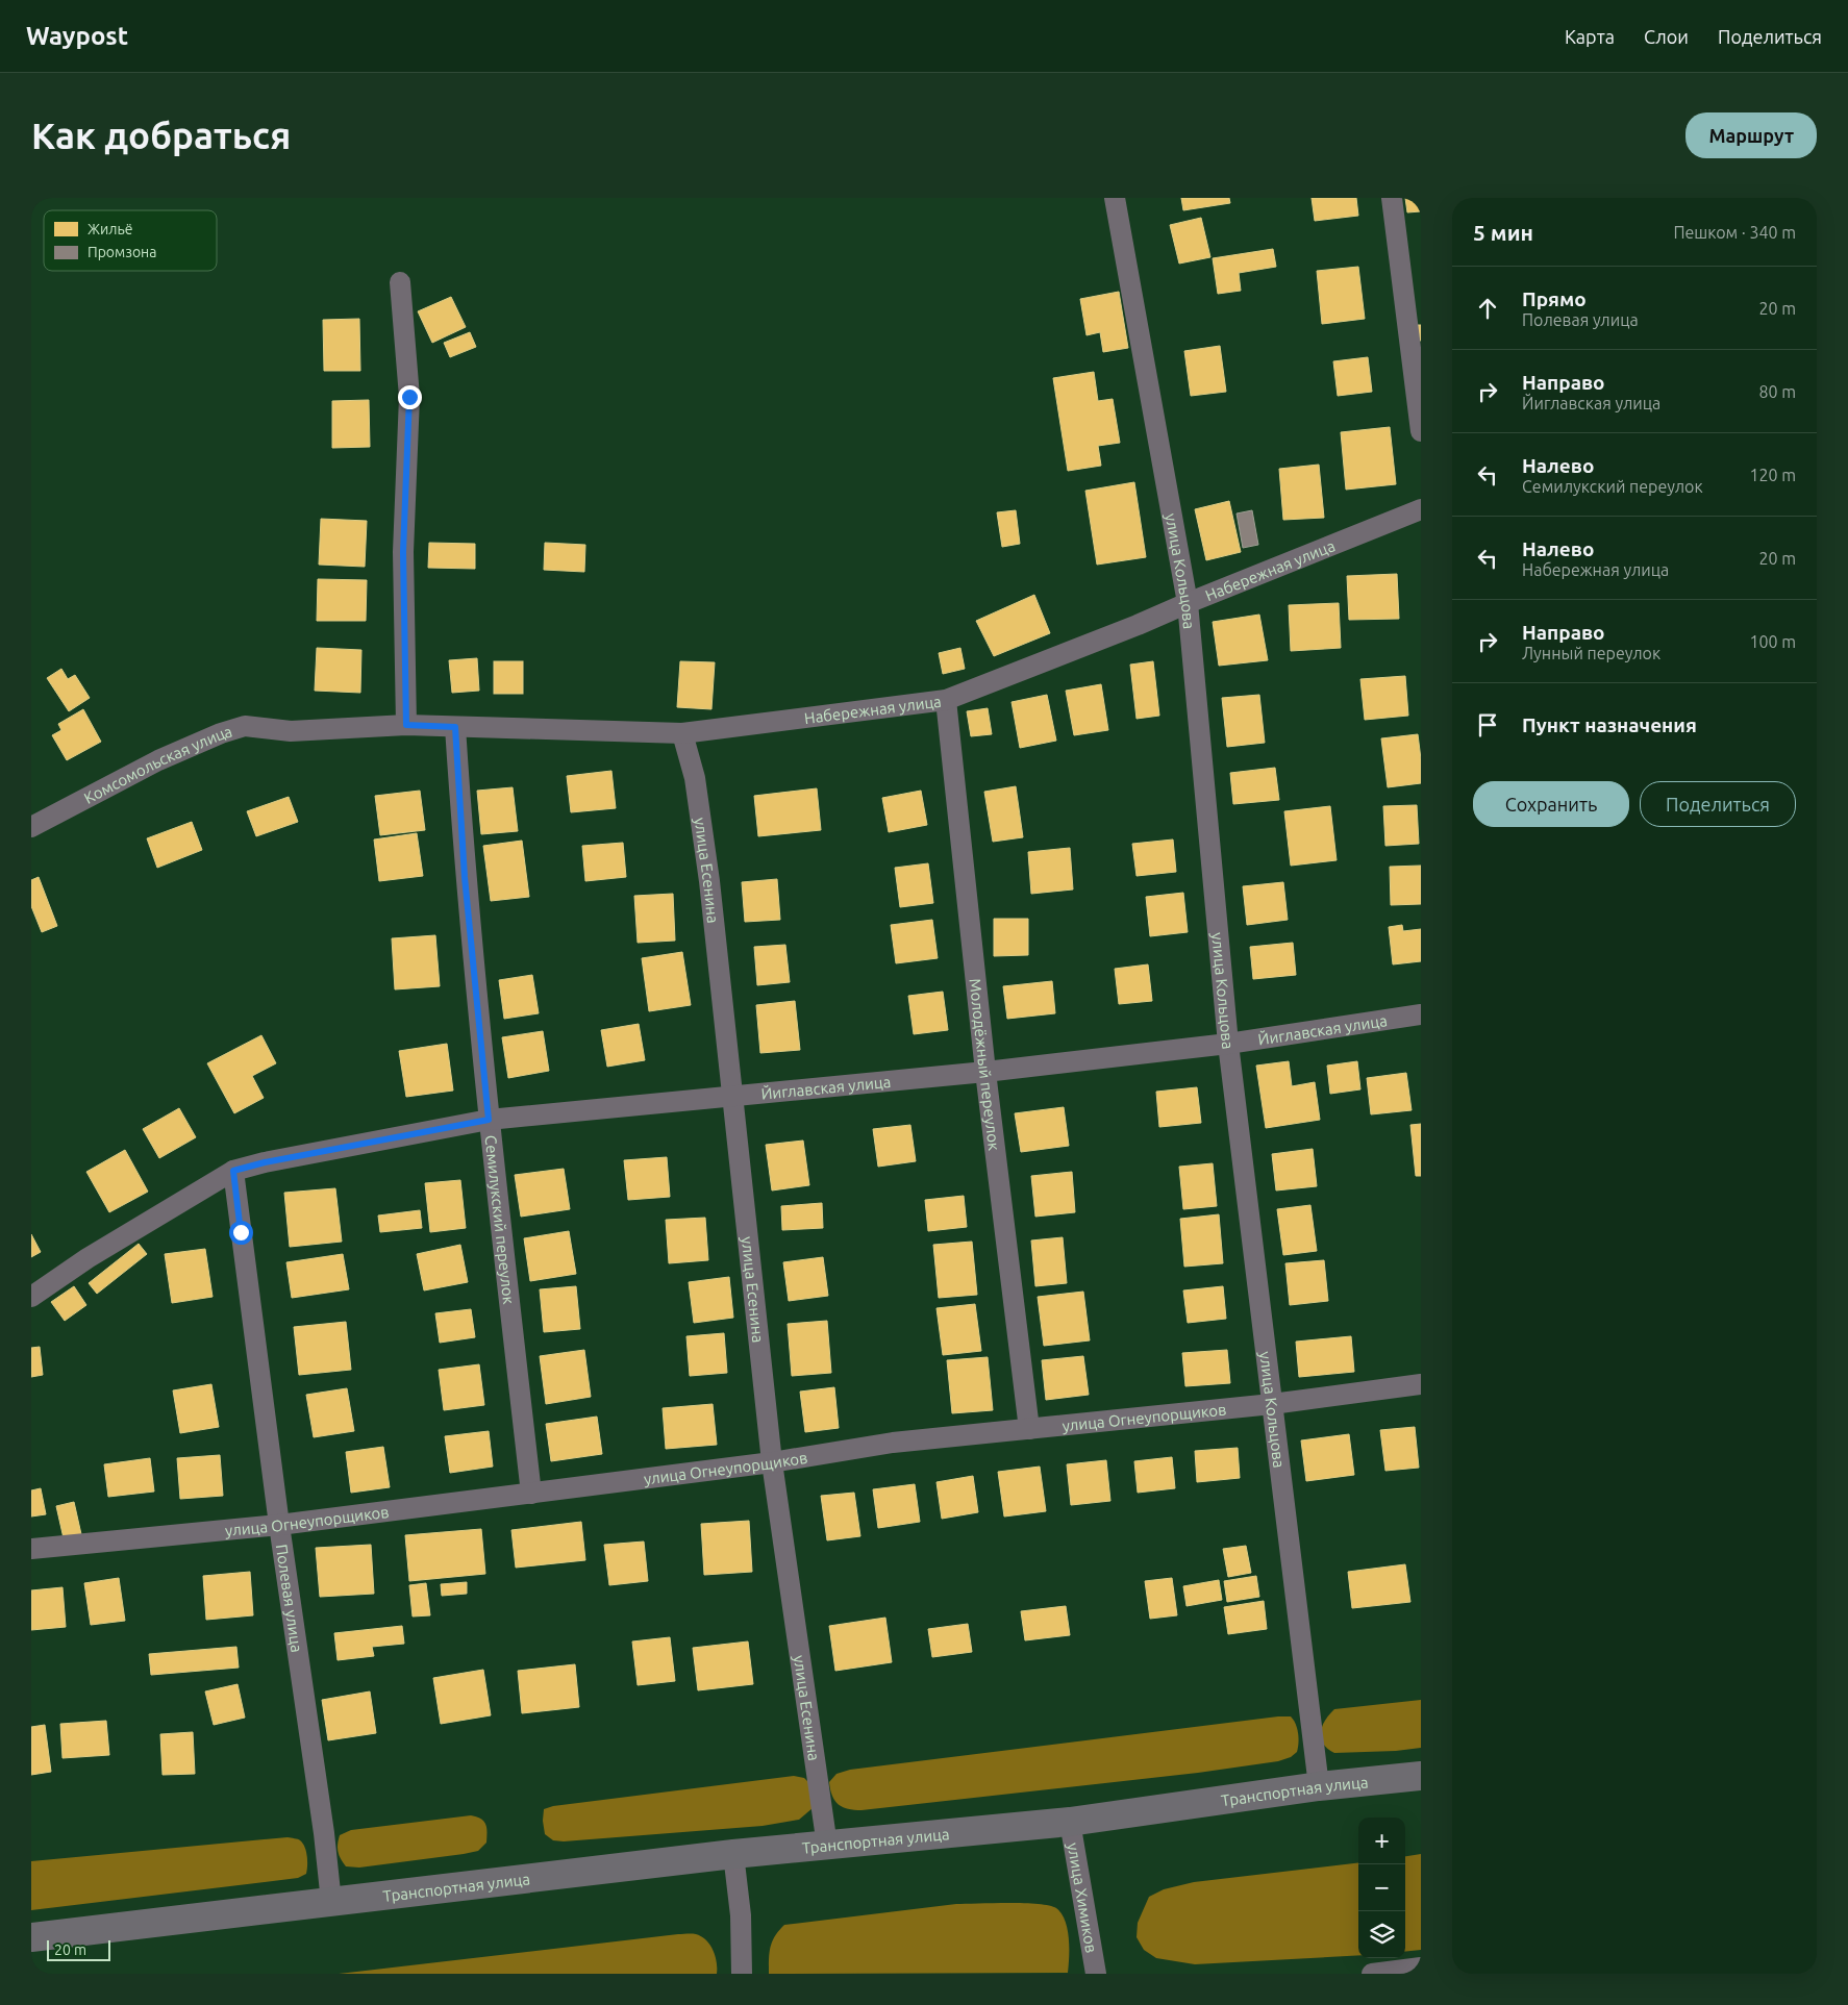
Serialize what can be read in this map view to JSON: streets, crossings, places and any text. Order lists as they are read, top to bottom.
{
  "streets": {
    "main road": ["Транспортная улица"],
    "street": [
      "Набережная улица",
      "улица Кольцова",
      "Комсомольская улица",
      "улица Есенина",
      "Йиглавская улица",
      "Молодёжный переулок",
      "Семилукский переулок",
      "улица Огнеупорщиков",
      "Полевая улица",
      "улица Химиков"
    ]
  },
  "crossings": [
    ["Набережная улица", "улица Кольцова"],
    ["Набережная улица", "Комсомольская улица"],
    ["Набережная улица", "улица Есенина"],
    ["Набережная улица", "Молодёжный переулок"],
    ["Набережная улица", "Семилукский переулок"],
    ["улица Кольцова", "Йиглавская улица"],
    ["улица Кольцова", "улица Огнеупорщиков"],
    ["улица Кольцова", "Транспортная улица"],
    ["улица Есенина", "Йиглавская улица"],
    ["улица Есенина", "улица Огнеупорщиков"],
    ["улица Есенина", "Транспортная улица"],
    ["Йиглавская улица", "Молодёжный переулок"],
    ["Йиглавская улица", "Семилукский переулок"],
    ["Йиглавская улица", "Полевая улица"],
    ["Молодёжный переулок", "улица Огнеупорщиков"],
    ["Семилукский переулок", "улица Огнеупорщиков"],
    ["улица Огнеупорщиков", "Полевая улица"],
    ["Полевая улица", "Транспортная улица"],
    ["Транспортная улица", "улица Химиков"]
  ],
  "legend": ["Жильё", "Промзона"],
  "scale_bar": "20 m",
  "page": {
    "header": "Waypost",
    "nav": ["Карта", "Слои", "Поделиться"],
    "buttons": [
      "Маршрут",
      ["Сохранить", "Поделиться"]
    ],
    "title": "Как добраться",
    "heading": ["5 мин", "Пешком · 340 m"],
    "list": [
      ["Прямо", "Полевая улица", "20 m"],
      ["Направо", "Йиглавская улица", "80 m"],
      ["Налево", "Семилукский переулок", "120 m"],
      ["Налево", "Набережная улица", "20 m"],
      ["Направо", "Лунный переулок", "100 m"],
      "Пункт назначения"
    ],
    "map_buttons": ["+", "−"],
    "scale": "20 m"
  }
}
